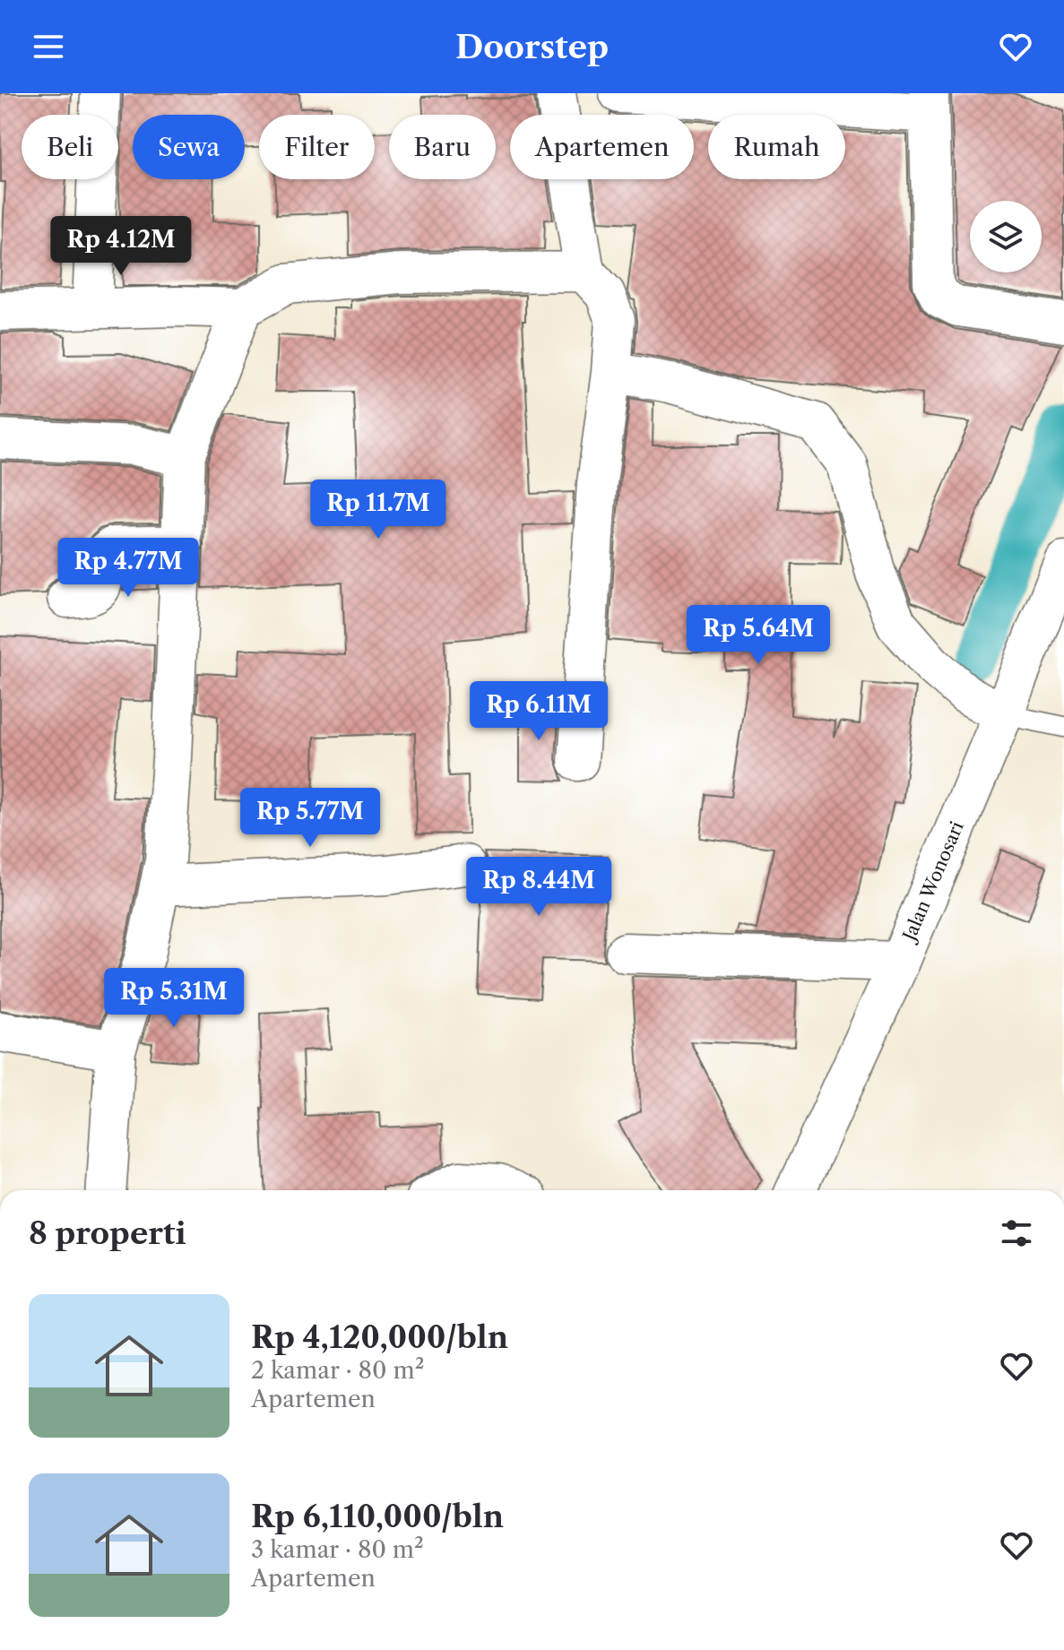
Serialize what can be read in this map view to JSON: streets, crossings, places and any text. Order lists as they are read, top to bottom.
{
  "streets": {
    "main road": ["Jalan Wonosari"]
  },
  "page": {
    "header": "Doorstep",
    "chip": [
      "Beli",
      "Sewa",
      "Filter",
      "Baru",
      "Apartemen",
      "Rumah"
    ],
    "price": [
      "Rp 4.12M",
      "Rp 11.7M",
      "Rp 4.77M",
      "Rp 5.64M",
      "Rp 6.11M",
      "Rp 5.77M",
      "Rp 8.44M",
      "Rp 5.31M"
    ],
    "heading": "8 properti",
    "list": [
      {
        "name": "Rp 4,120,000/bln",
        "note": "2 kamar · 80 m² · Apartemen"
      },
      {
        "name": "Rp 6,110,000/bln",
        "note": "3 kamar · 80 m² · Apartemen"
      }
    ]
  }
}
